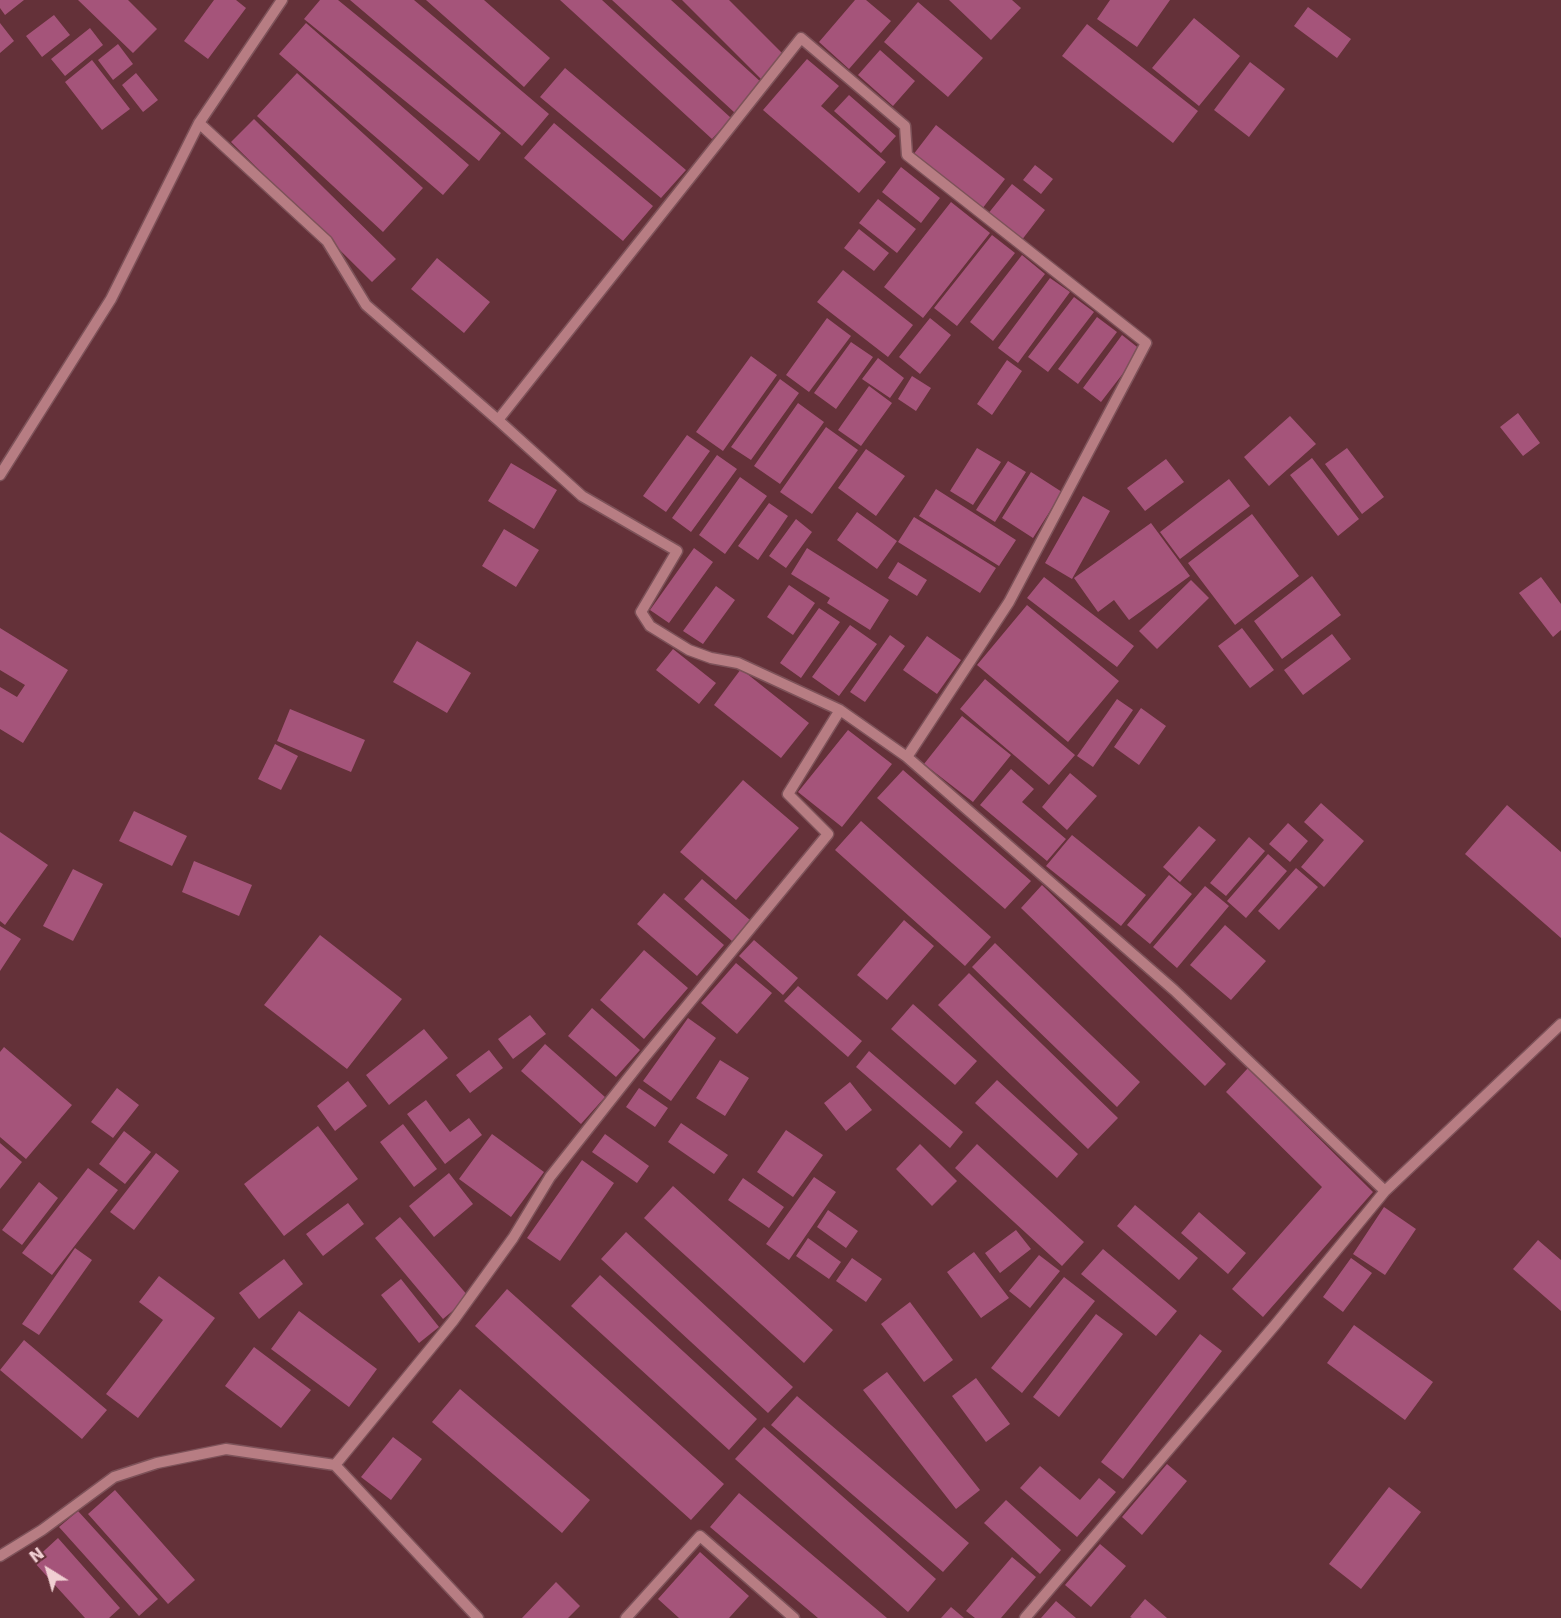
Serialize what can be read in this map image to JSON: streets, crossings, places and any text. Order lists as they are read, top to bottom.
{
  "north": "top left"
}
